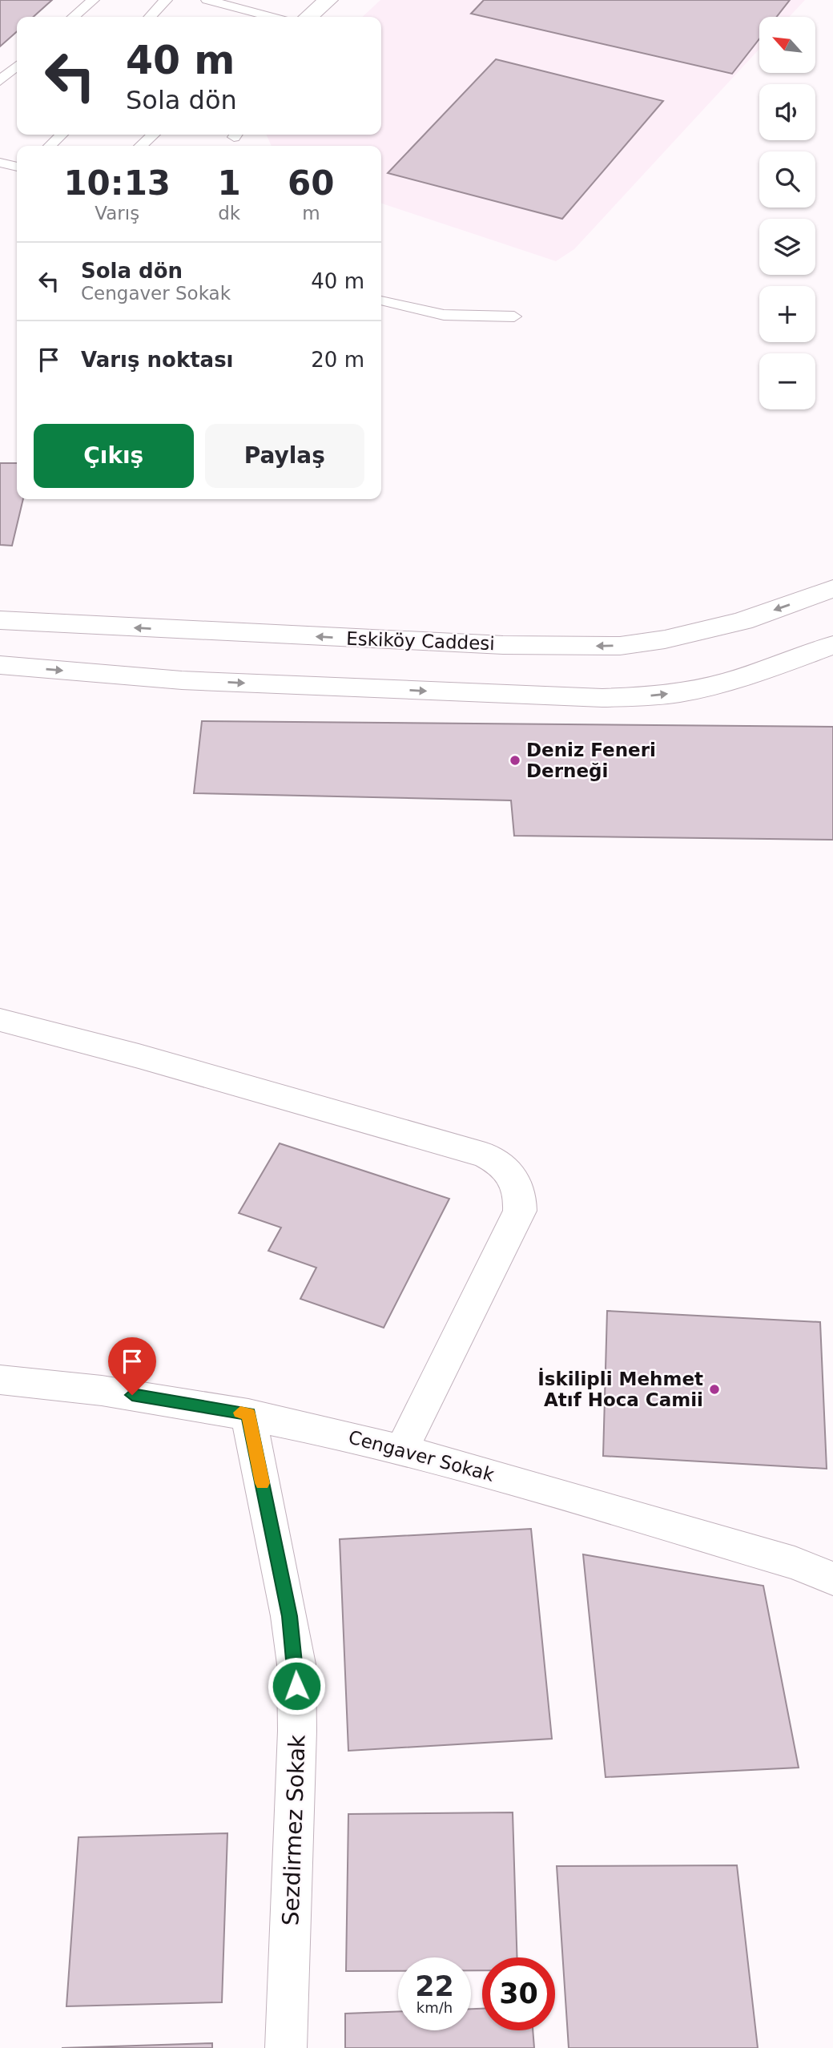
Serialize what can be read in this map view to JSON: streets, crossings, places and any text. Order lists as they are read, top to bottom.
{
  "streets": {
    "street": ["Eskiköy Caddesi", "Cengaver Sokak", "Sezdirmez Sokak"]
  },
  "crossings": [
    ["Cengaver Sokak", "Sezdirmez Sokak"]
  ],
  "places": ["Deniz Feneri Derneği", "İskilipli Mehmet Atıf Hoca Camii"],
  "north": "top left",
  "page": {
    "map_buttons": ["+", "−"],
    "turn": ["40 m", "Sola dön"],
    "eta": [
      "10:13",
      "Varış",
      "1",
      "dk",
      "60",
      "m"
    ],
    "list": [
      {
        "name": "Sola dön",
        "note": "Cengaver Sokak",
        "value": "40 m"
      },
      {
        "name": "Varış noktası",
        "value": "20 m"
      }
    ],
    "buttons": ["Çıkış", "Paylaş"],
    "speed": "22 km/h",
    "limit": "30"
  }
}
